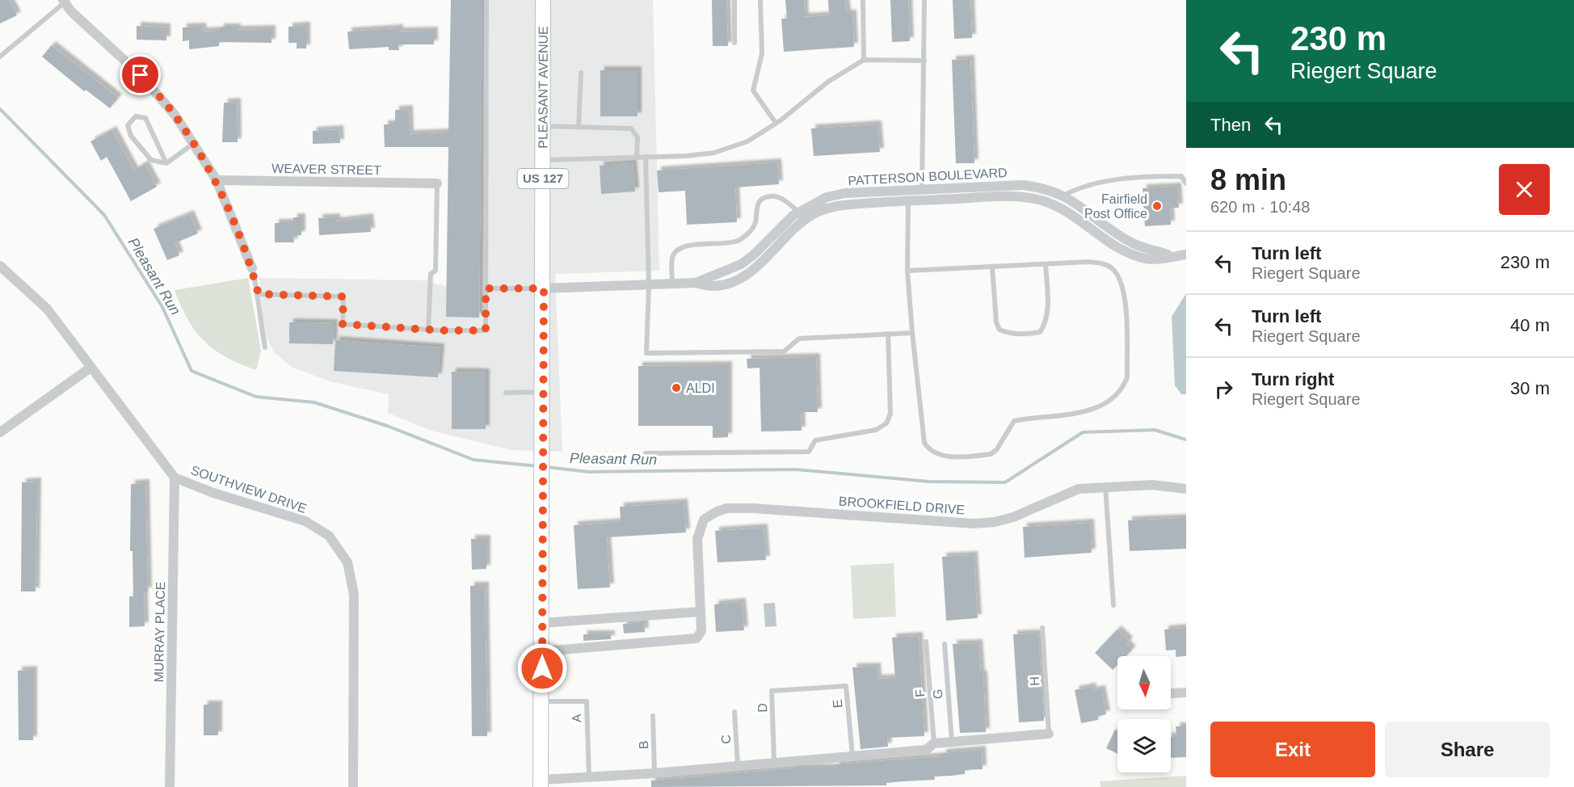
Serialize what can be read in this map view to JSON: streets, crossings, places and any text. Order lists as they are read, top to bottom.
{
  "streets": {
    "main road": ["PLEASANT AVENUE", "US 127"],
    "street": [
      "WEAVER STREET",
      "PATTERSON BOULEVARD",
      "SOUTHVIEW DRIVE",
      "BROOKFIELD DRIVE",
      "MURRAY PLACE"
    ],
    "lane": [
      "H",
      "F",
      "G",
      "E",
      "D",
      "A",
      "C",
      "B"
    ]
  },
  "crossings": [
    ["PLEASANT AVENUE", "PATTERSON BOULEVARD"],
    ["PLEASANT AVENUE", "BROOKFIELD DRIVE"],
    ["PLEASANT AVENUE", "A"],
    ["SOUTHVIEW DRIVE", "MURRAY PLACE"],
    ["E", "D"]
  ],
  "water": ["Pleasant Run"],
  "places": ["Fairfield Post Office", "ALDI"],
  "north": "bottom",
  "page": {
    "turn": ["230 m", "Riegert Square"],
    "then": "Then",
    "heading": ["8 min", "620 m · 10:48"],
    "list": [
      {
        "name": "Turn left",
        "note": "Riegert Square",
        "value": "230 m"
      },
      {
        "name": "Turn left",
        "note": "Riegert Square",
        "value": "40 m"
      },
      {
        "name": "Turn right",
        "note": "Riegert Square",
        "value": "30 m"
      }
    ],
    "buttons": ["Exit", "Share"]
  }
}
